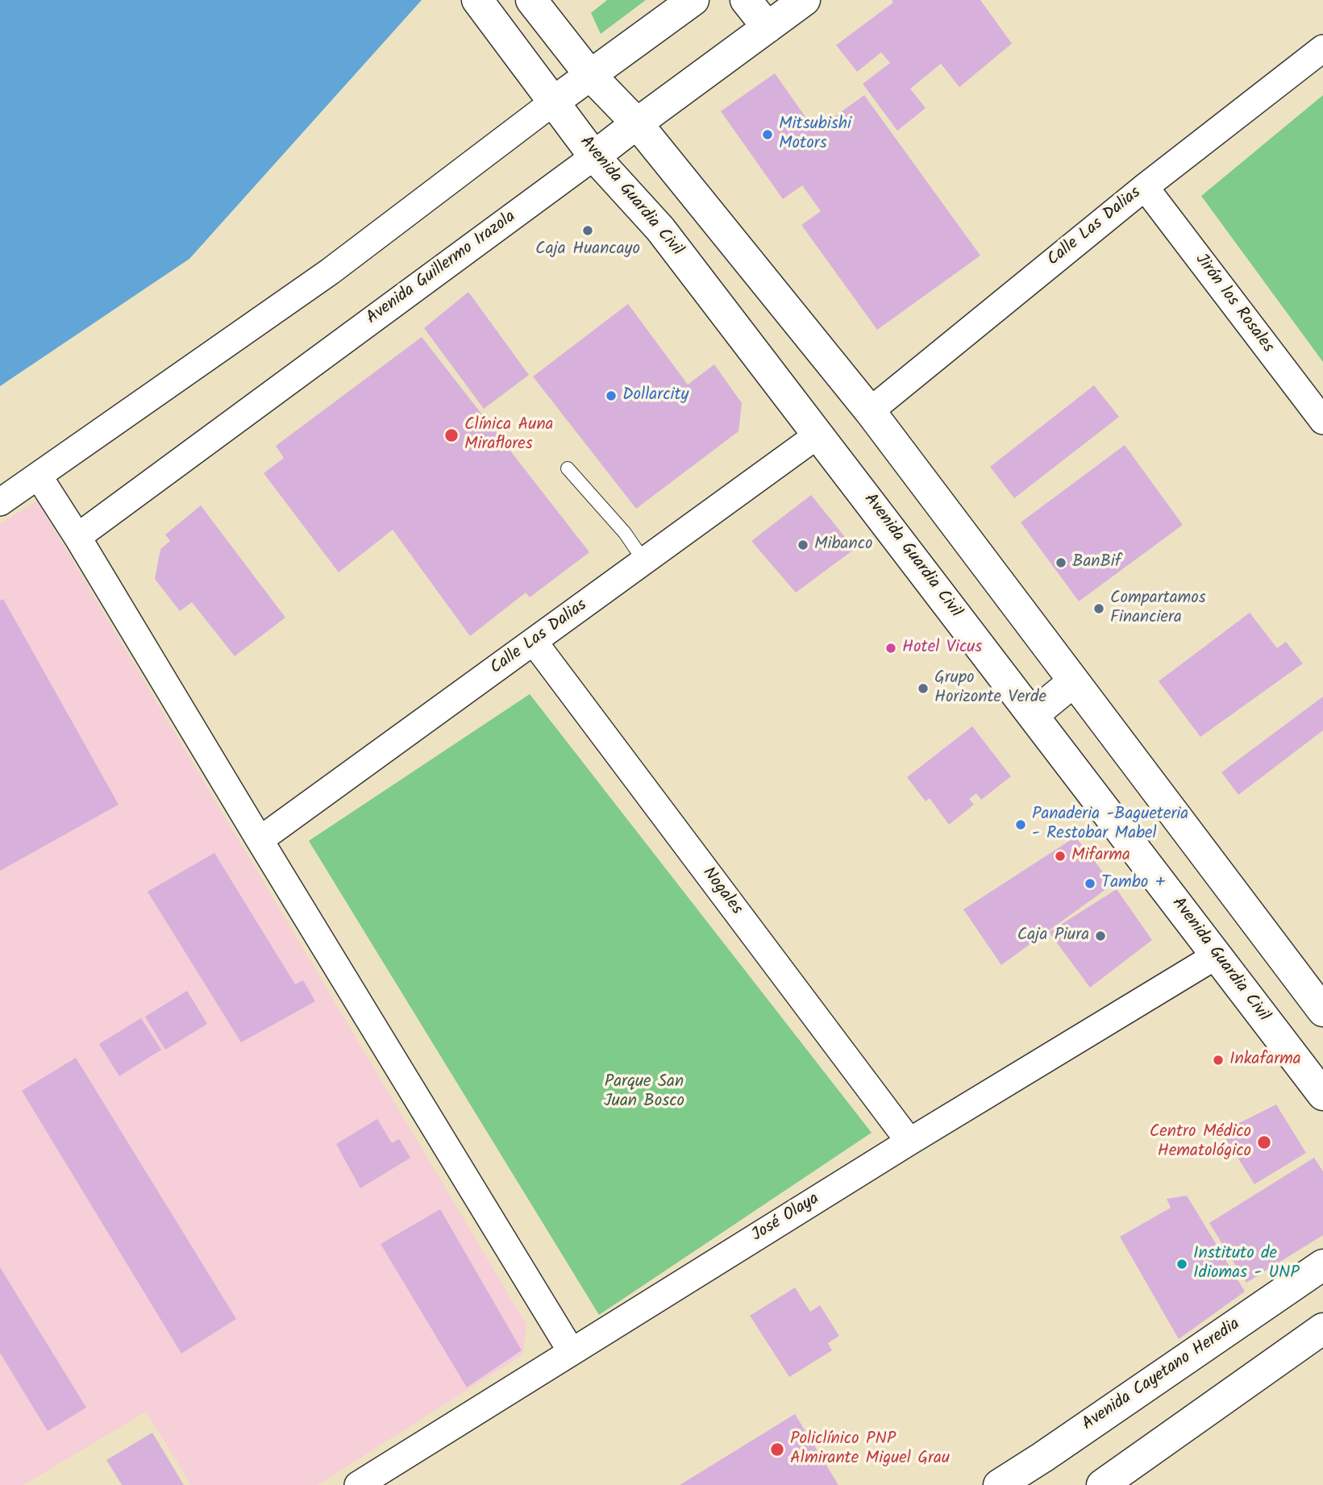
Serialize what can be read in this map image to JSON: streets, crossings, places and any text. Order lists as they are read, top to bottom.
{
  "streets": {
    "main road": ["Avenida Guardia Civil", "Avenida Guillermo Irazola", "Avenida Cayetano Heredia"],
    "street": [
      "Calle Las Dalias",
      "Jirón los Rosales",
      "Nogales",
      "José Olaya"
    ]
  },
  "crossings": [
    ["Avenida Guardia Civil", "Calle Las Dalias"],
    ["Avenida Guardia Civil", "Avenida Guillermo Irazola"],
    ["Avenida Guardia Civil", "José Olaya"],
    ["Calle Las Dalias", "Jirón los Rosales"],
    ["Calle Las Dalias", "Nogales"],
    ["Nogales", "José Olaya"]
  ],
  "parks": ["Parque San Juan Bosco"],
  "places": [
    "Mitsubishi Motors",
    "Caja Huancayo",
    "Dollarcity",
    "Clínica Auna Miraflores",
    "Mibanco",
    "BanBif",
    "Compartamos Financiera",
    "Hotel Vicus",
    "Grupo Horizonte Verde",
    "Panaderia -Bagueteria - Restobar Mabel",
    "Mifarma",
    "Tambo +",
    "Caja Piura",
    "Inkafarma",
    "Centro Médico Hematológico",
    "Instituto de Idiomas - UNP",
    "Policlínico PNP Almirante Miguel Grau"
  ]
}
